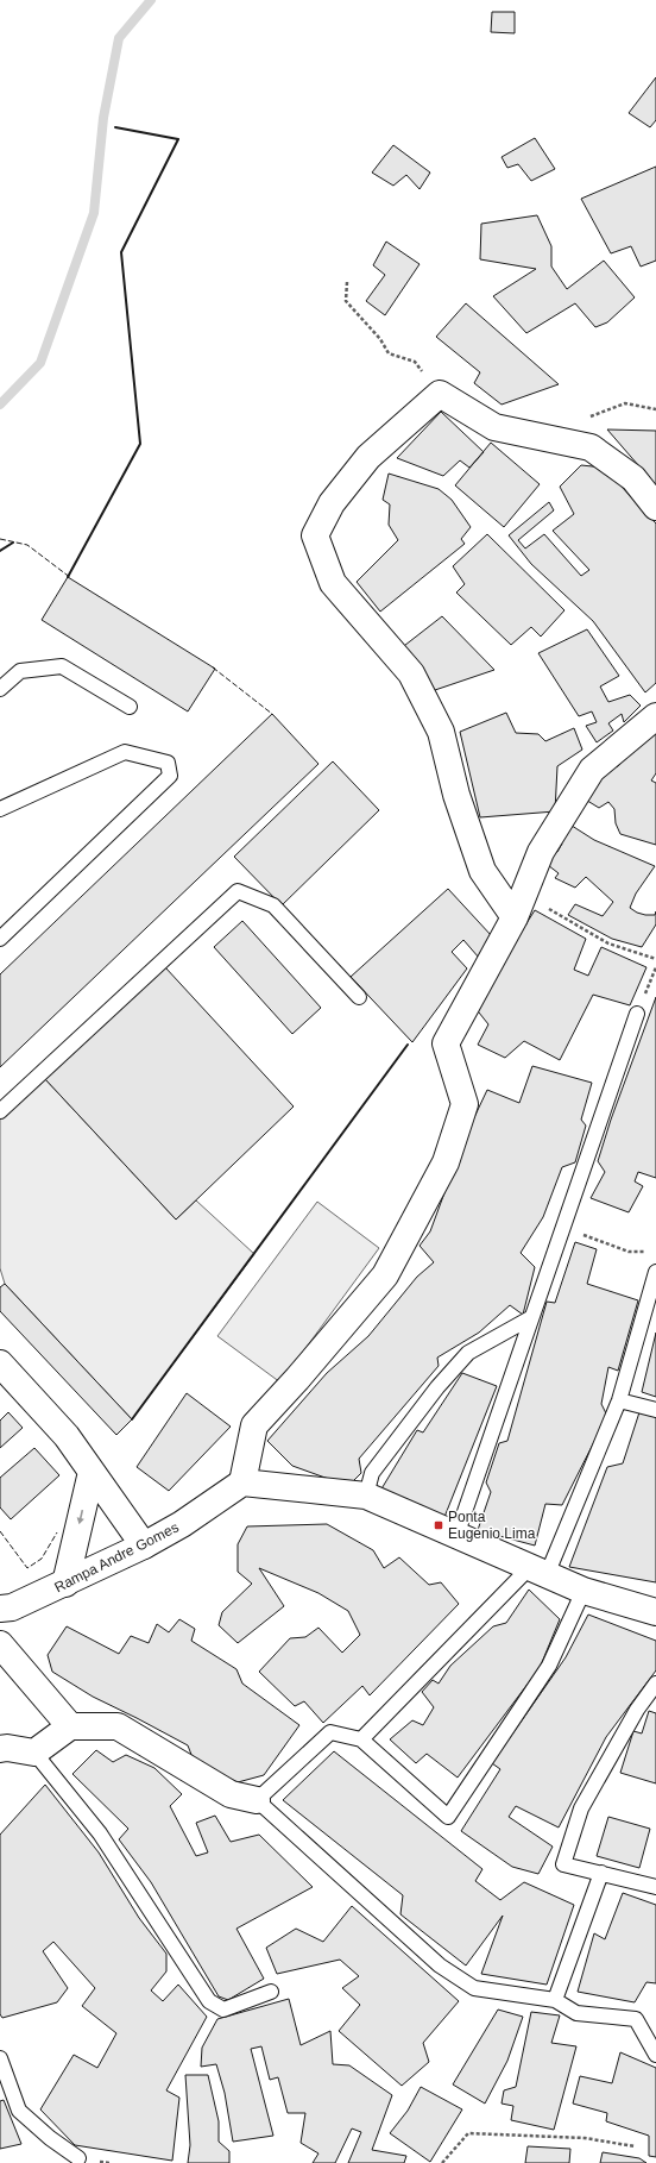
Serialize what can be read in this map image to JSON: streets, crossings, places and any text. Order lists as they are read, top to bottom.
{
  "streets": {
    "street": ["Rampa Andre Gomes"]
  },
  "places": {
    "transit": ["Ponta Eugenio Lima"]
  }
}
